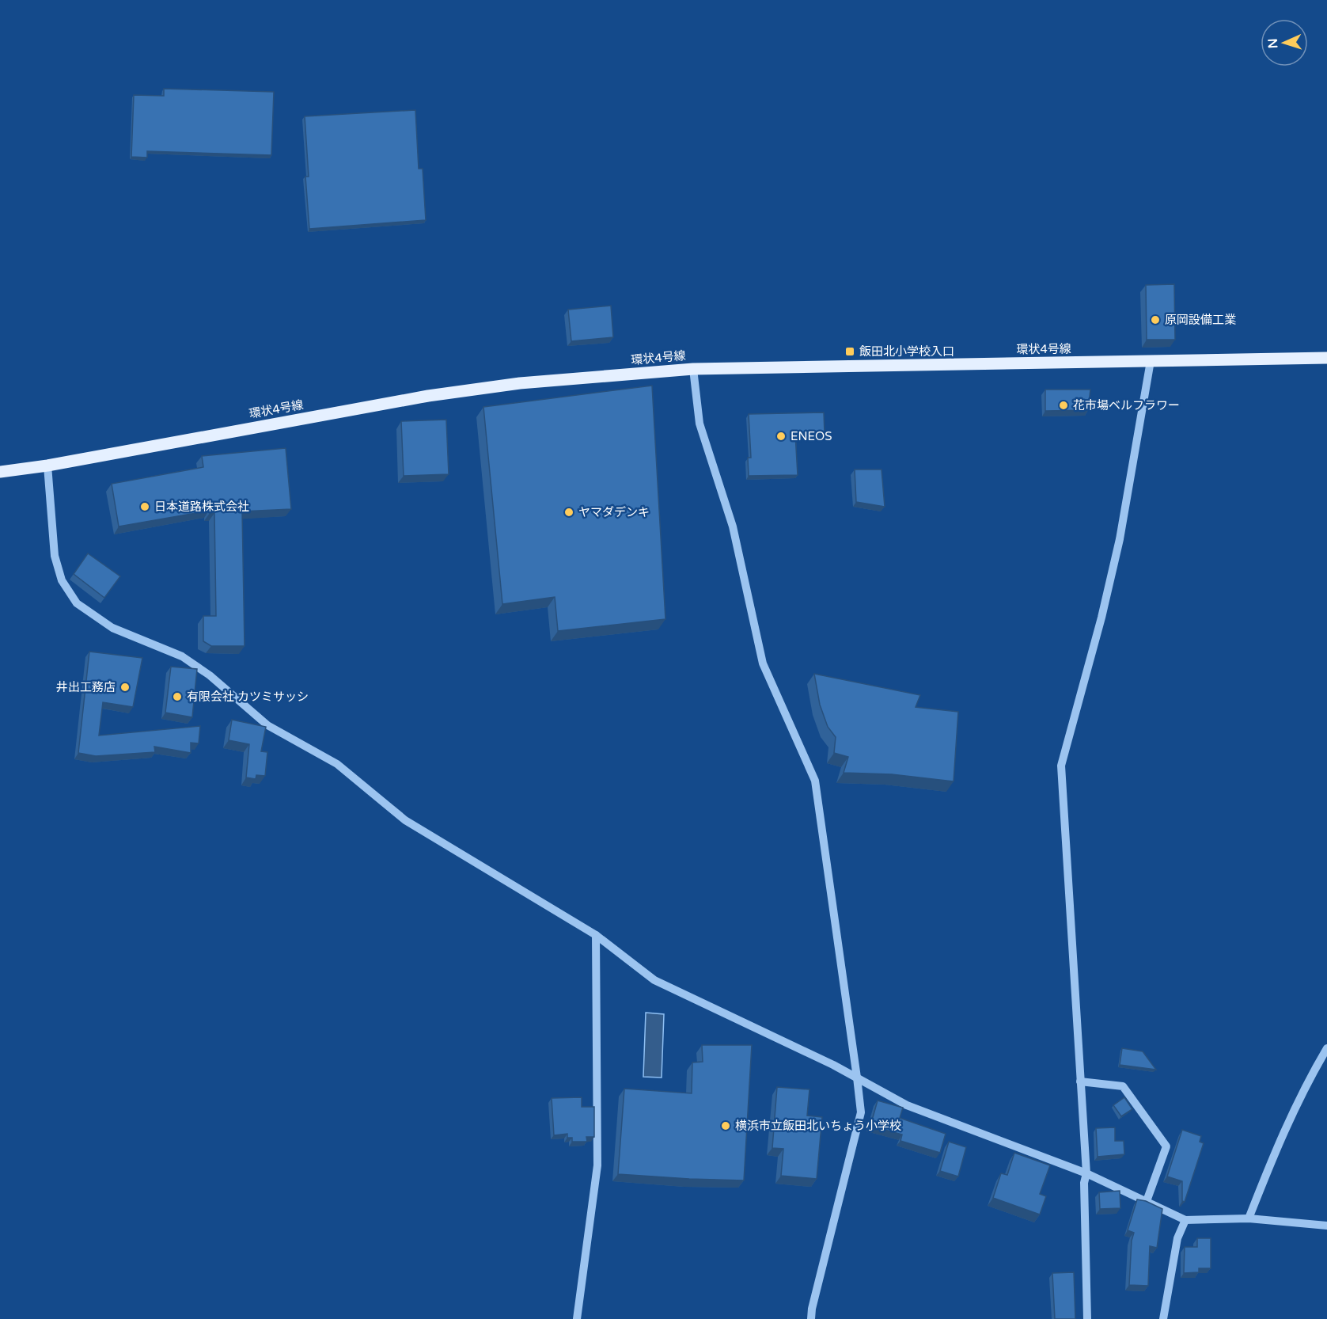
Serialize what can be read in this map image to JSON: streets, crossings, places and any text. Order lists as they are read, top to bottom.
{
  "streets": {
    "main road": ["環状4号線"]
  },
  "places": {
    "other": [
      "原岡設備工業",
      "花市場ベルフラワー",
      "ENEOS",
      "日本道路株式会社",
      "ヤマダデンキ",
      "井出工務店",
      "有限会社 カツミサッシ",
      "横浜市立飯田北いちょう小学校"
    ],
    "transit": ["飯田北小学校入口"]
  },
  "north": "left"
}
